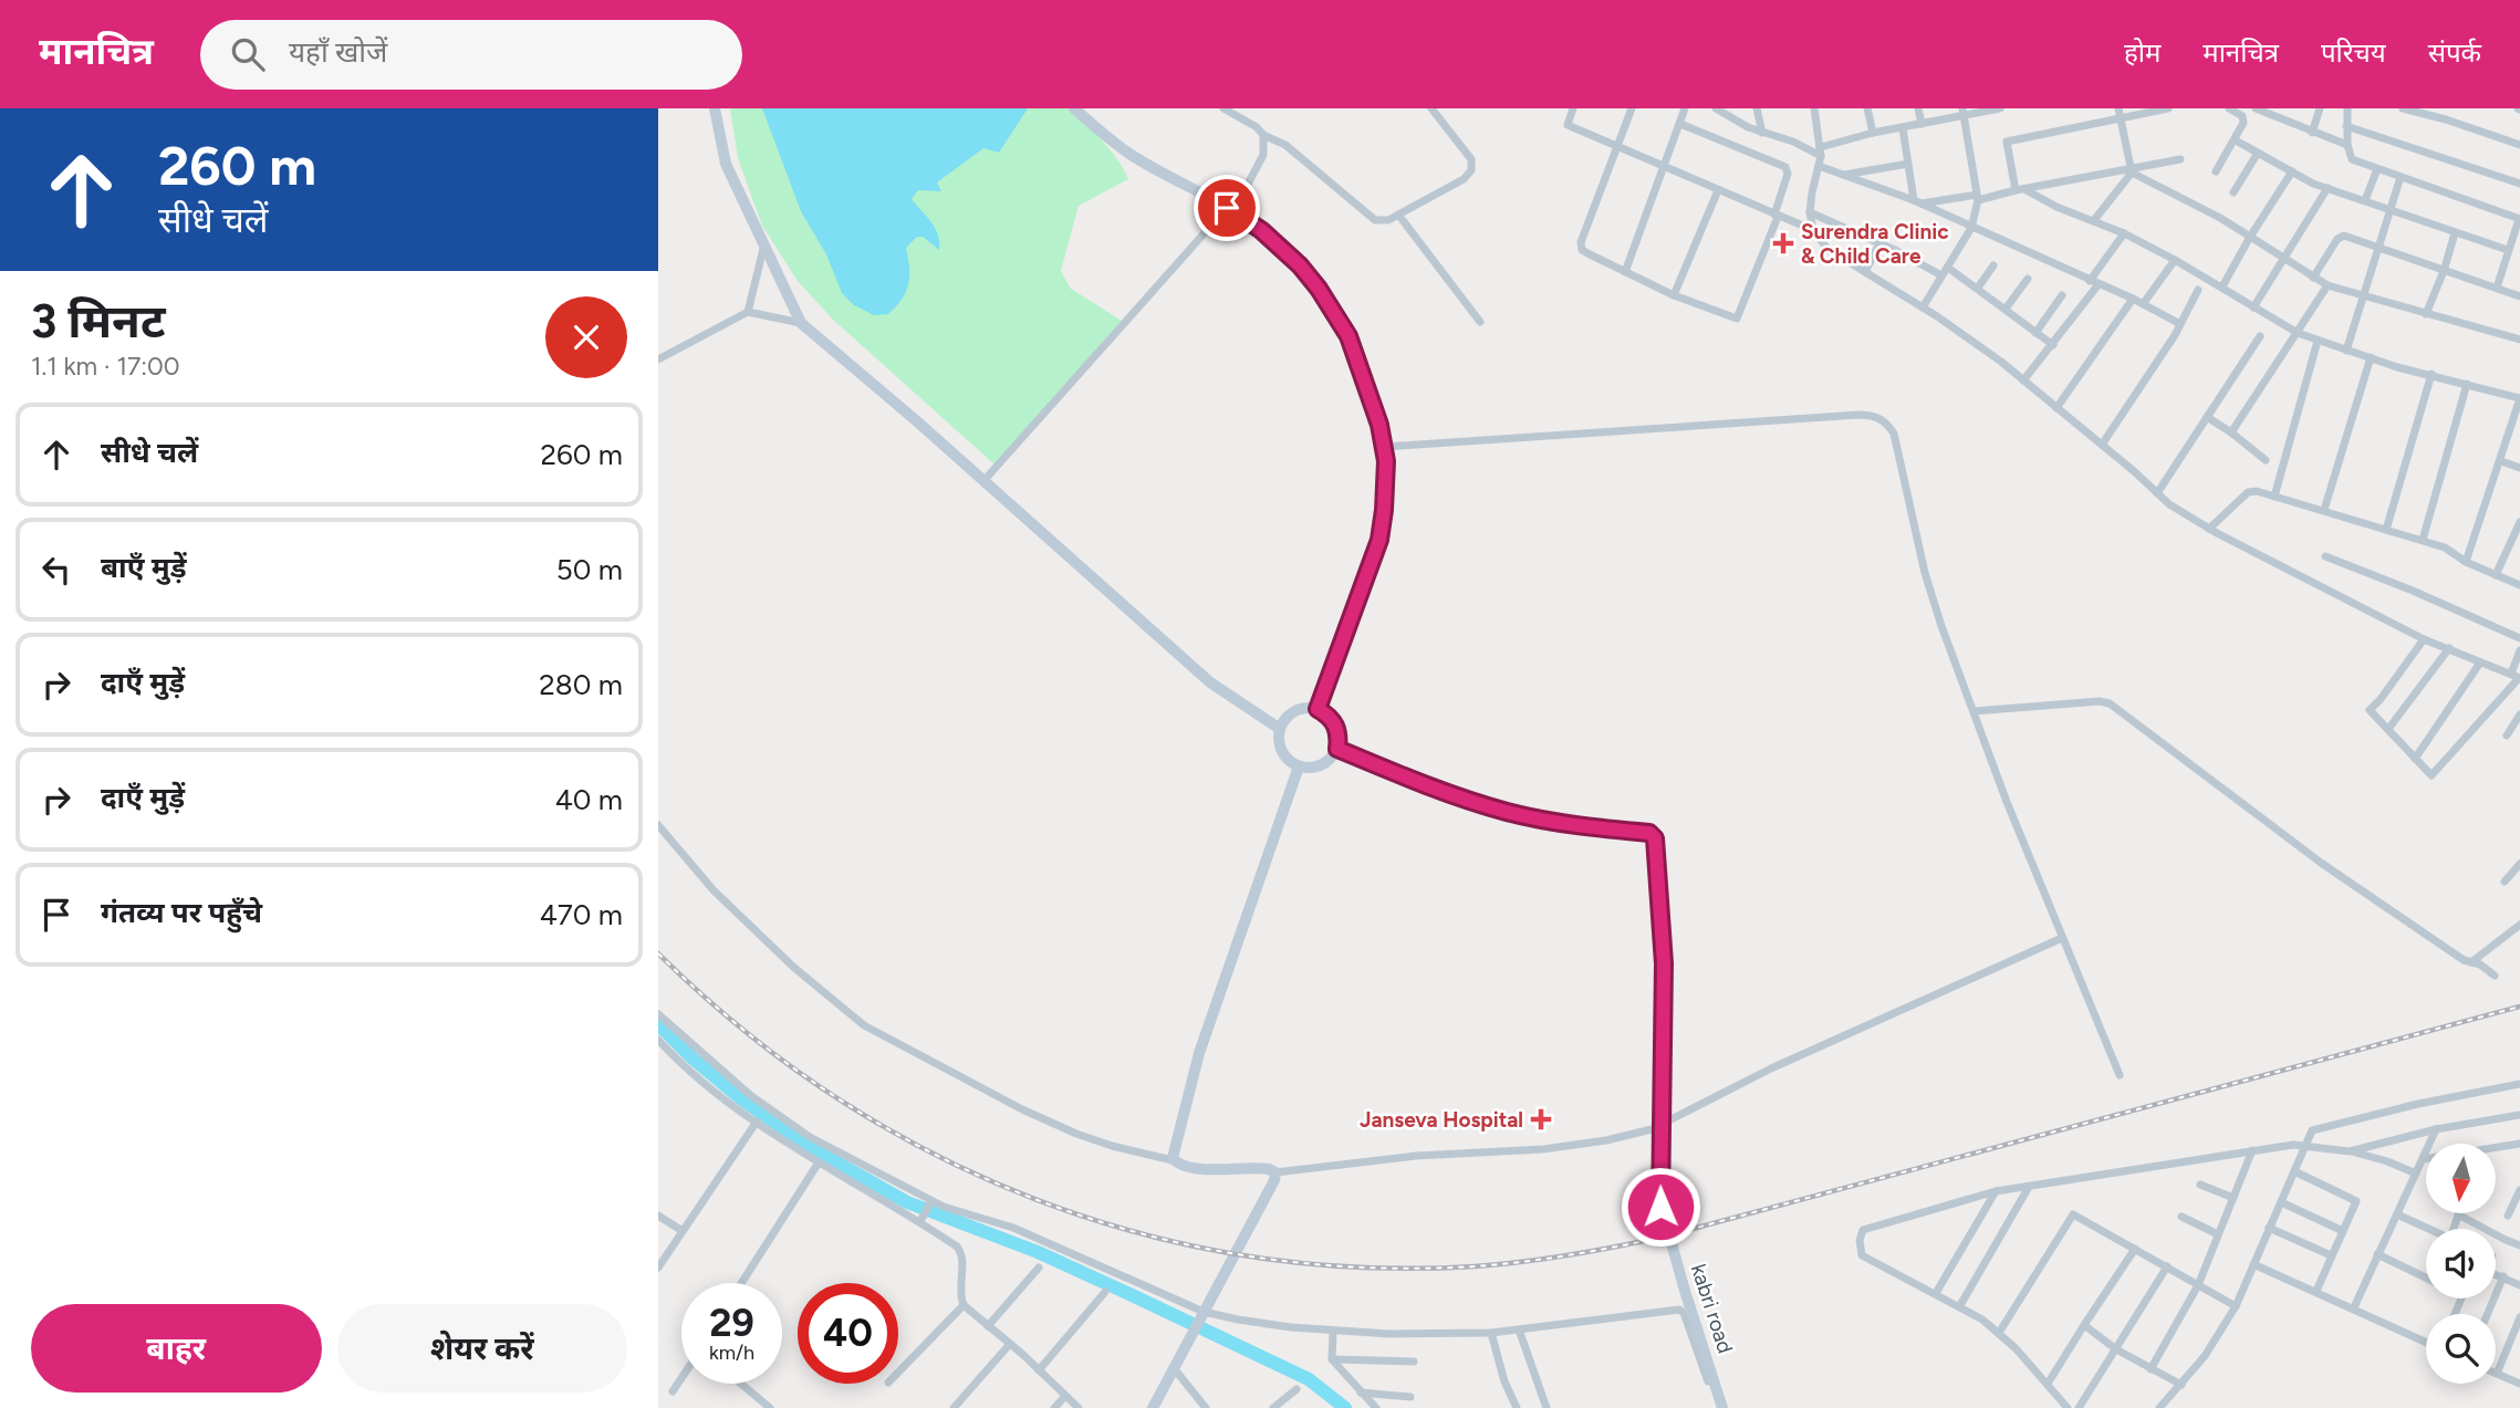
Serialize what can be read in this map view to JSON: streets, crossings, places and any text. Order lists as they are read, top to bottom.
{
  "streets": {
    "street": ["kabri road"]
  },
  "places": {
    "health": ["Surendra Clinic & Child Care", "Janseva Hospital"]
  },
  "north": "bottom",
  "page": {
    "header": "मानचित्र",
    "search": "यहाँ खोजें",
    "nav": [
      "होम",
      "मानचित्र",
      "परिचय",
      "संपर्क"
    ],
    "turn": ["260 m", "सीधे चलें"],
    "heading": ["3 मिनट", "1.1 km · 17:00"],
    "list": [
      {
        "name": "सीधे चलें",
        "value": "260 m"
      },
      {
        "name": "बाएँ मुड़ें",
        "value": "50 m"
      },
      {
        "name": "दाएँ मुड़ें",
        "value": "280 m"
      },
      {
        "name": "दाएँ मुड़ें",
        "value": "40 m"
      },
      {
        "name": "गंतव्य पर पहुँचे",
        "value": "470 m"
      }
    ],
    "speed": "29 km/h",
    "limit": "40",
    "buttons": ["बाहर", "शेयर करें"]
  }
}
